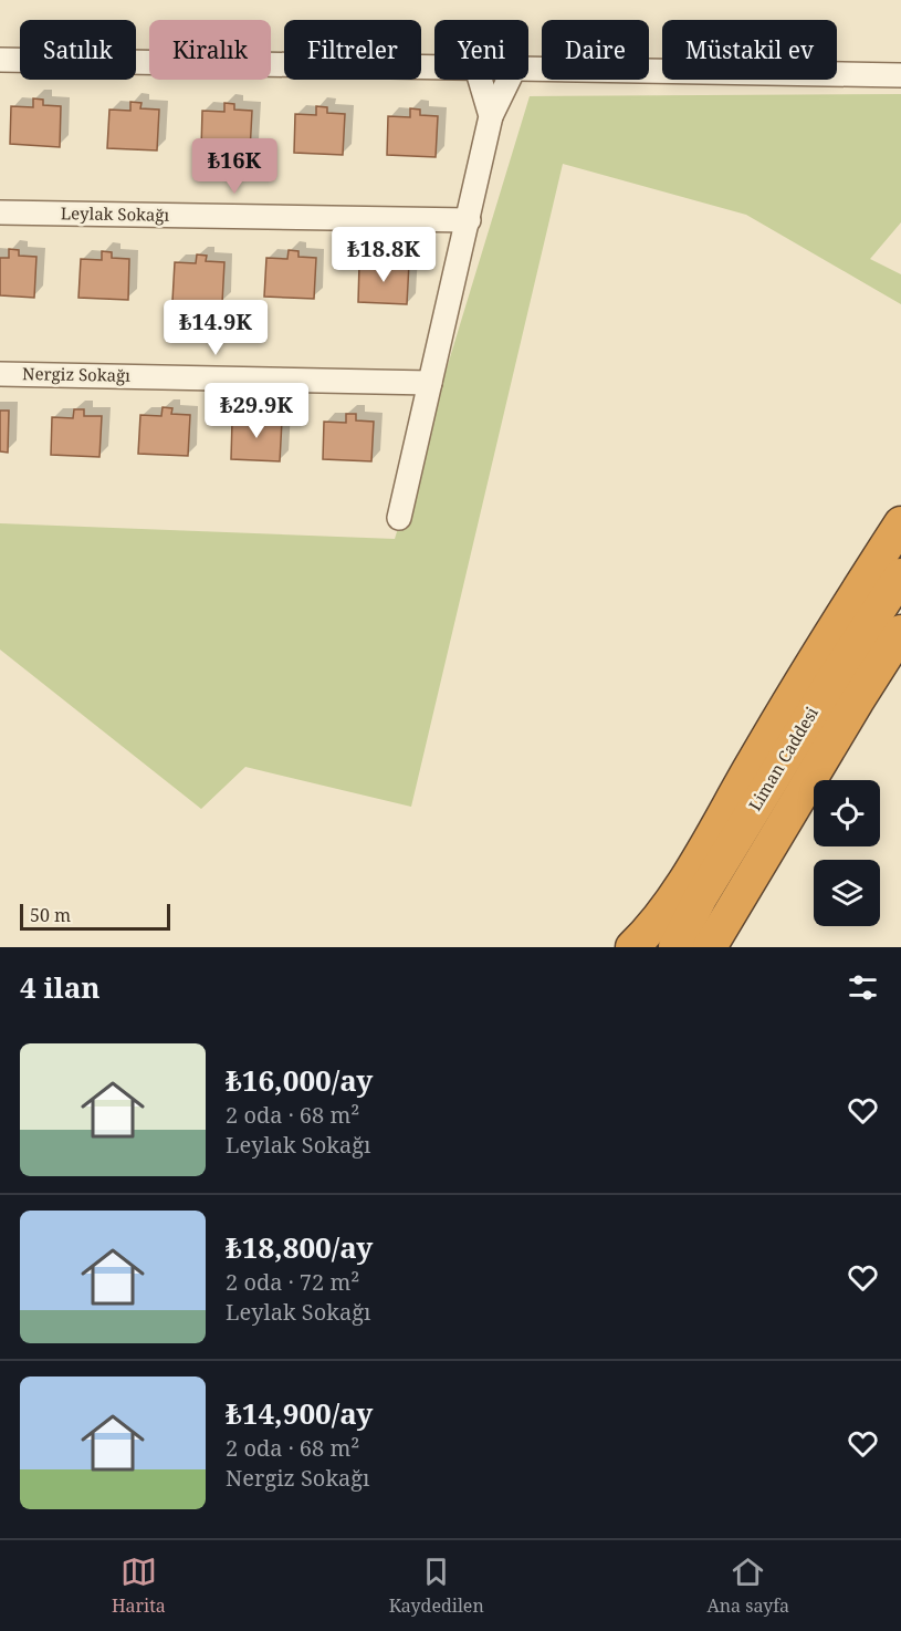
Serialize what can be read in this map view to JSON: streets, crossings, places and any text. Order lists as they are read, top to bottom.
{
  "streets": {
    "highway": ["Liman Caddesi"],
    "street": ["Leylak Sokağı", "Nergiz Sokağı"]
  },
  "scale_bar": "50 m",
  "page": {
    "chip": [
      "Satılık",
      "Kiralık",
      "Filtreler",
      "Yeni",
      "Daire",
      "Müstakil ev"
    ],
    "price": [
      "₺16K",
      "₺18.8K",
      "₺14.9K",
      "₺29.9K"
    ],
    "scale": "50 m",
    "heading": "4 ilan",
    "list": [
      {
        "name": "₺16,000/ay",
        "note": "2 oda · 68 m² · Leylak Sokağı"
      },
      {
        "name": "₺18,800/ay",
        "note": "2 oda · 72 m² · Leylak Sokağı"
      },
      {
        "name": "₺14,900/ay",
        "note": "2 oda · 68 m² · Nergiz Sokağı"
      }
    ],
    "tabs": ["Harita", "Kaydedilen", "Ana sayfa"]
  }
}
